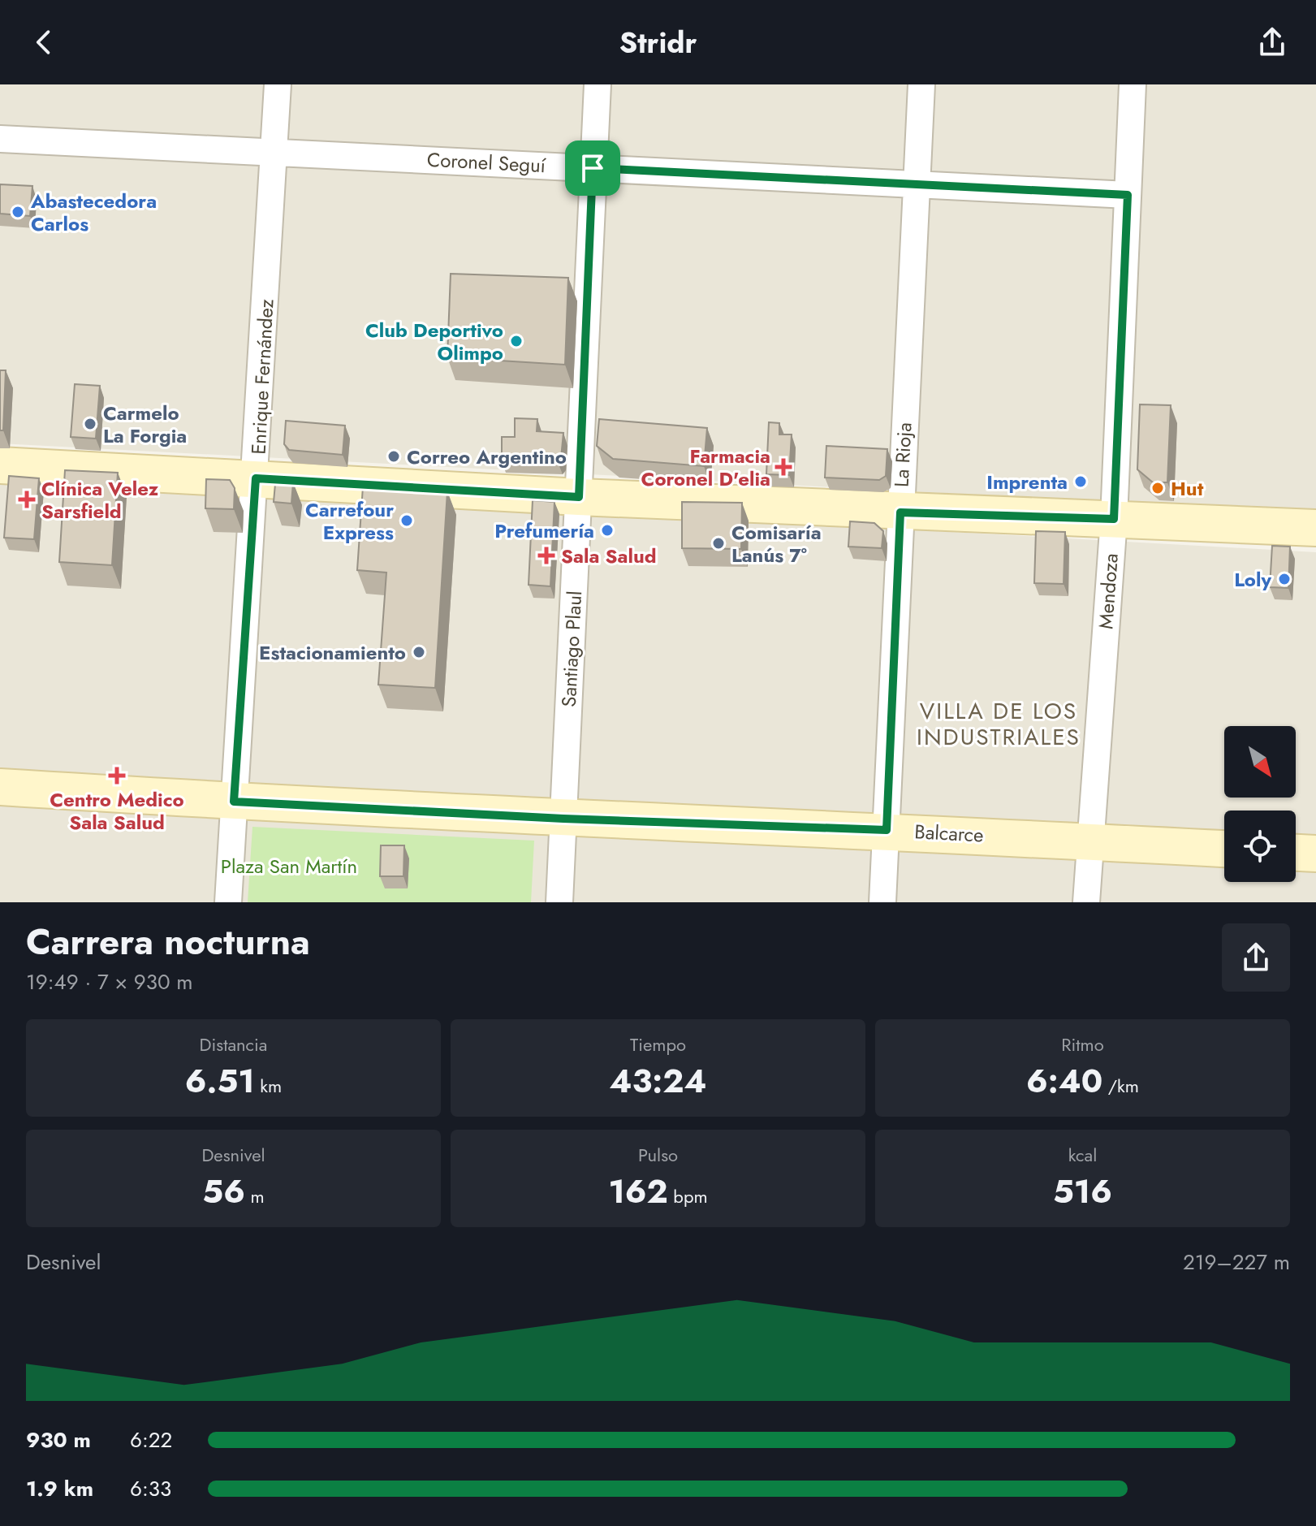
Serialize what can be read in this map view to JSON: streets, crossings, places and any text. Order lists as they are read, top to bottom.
{
  "streets": {
    "street": [
      "Coronel Seguí",
      "Enrique Fernández",
      "La Rioja",
      "Mendoza",
      "Santiago Plaul",
      "Balcarce"
    ]
  },
  "crossings": [
    ["Coronel Seguí", "Enrique Fernández"],
    ["Coronel Seguí", "La Rioja"],
    ["Coronel Seguí", "Mendoza"],
    ["Coronel Seguí", "Santiago Plaul"],
    ["Enrique Fernández", "Balcarce"],
    ["La Rioja", "Balcarce"],
    ["Mendoza", "Balcarce"],
    ["Santiago Plaul", "Balcarce"]
  ],
  "districts": ["VILLA DE LOS INDUSTRIALES"],
  "parks": ["Plaza San Martín"],
  "places": {
    "other": [
      "Abastecedora Carlos",
      "Club Deportivo Olimpo",
      "Carmelo La Forgia",
      "Correo Argentino",
      "Imprenta",
      "Hut",
      "Carrefour Express",
      "Prefumería",
      "Comisaría Lanús 7°",
      "Loly",
      "Estacionamiento"
    ],
    "health": [
      "Farmacia Coronel D'elia",
      "Clínica Velez Sarsfield",
      "Sala Salud",
      "Centro Medico Sala Salud"
    ]
  },
  "north": "bottom right",
  "page": {
    "header": "Stridr",
    "heading": ["Carrera nocturna", "19:49 · 7 × 930 m"],
    "stats": [
      ["Distancia", "6.51 km"],
      ["Tiempo", "43:24"],
      ["Ritmo", "6:40 /km"],
      ["Desnivel", "56 m"],
      ["Pulso", "162 bpm"],
      ["kcal", "516"]
    ],
    "chart": ["Desnivel", "219–227 m"],
    "list": [
      {
        "name": "930 m",
        "note": "6:22"
      },
      {
        "name": "1.9 km",
        "note": "6:33"
      }
    ]
  }
}
